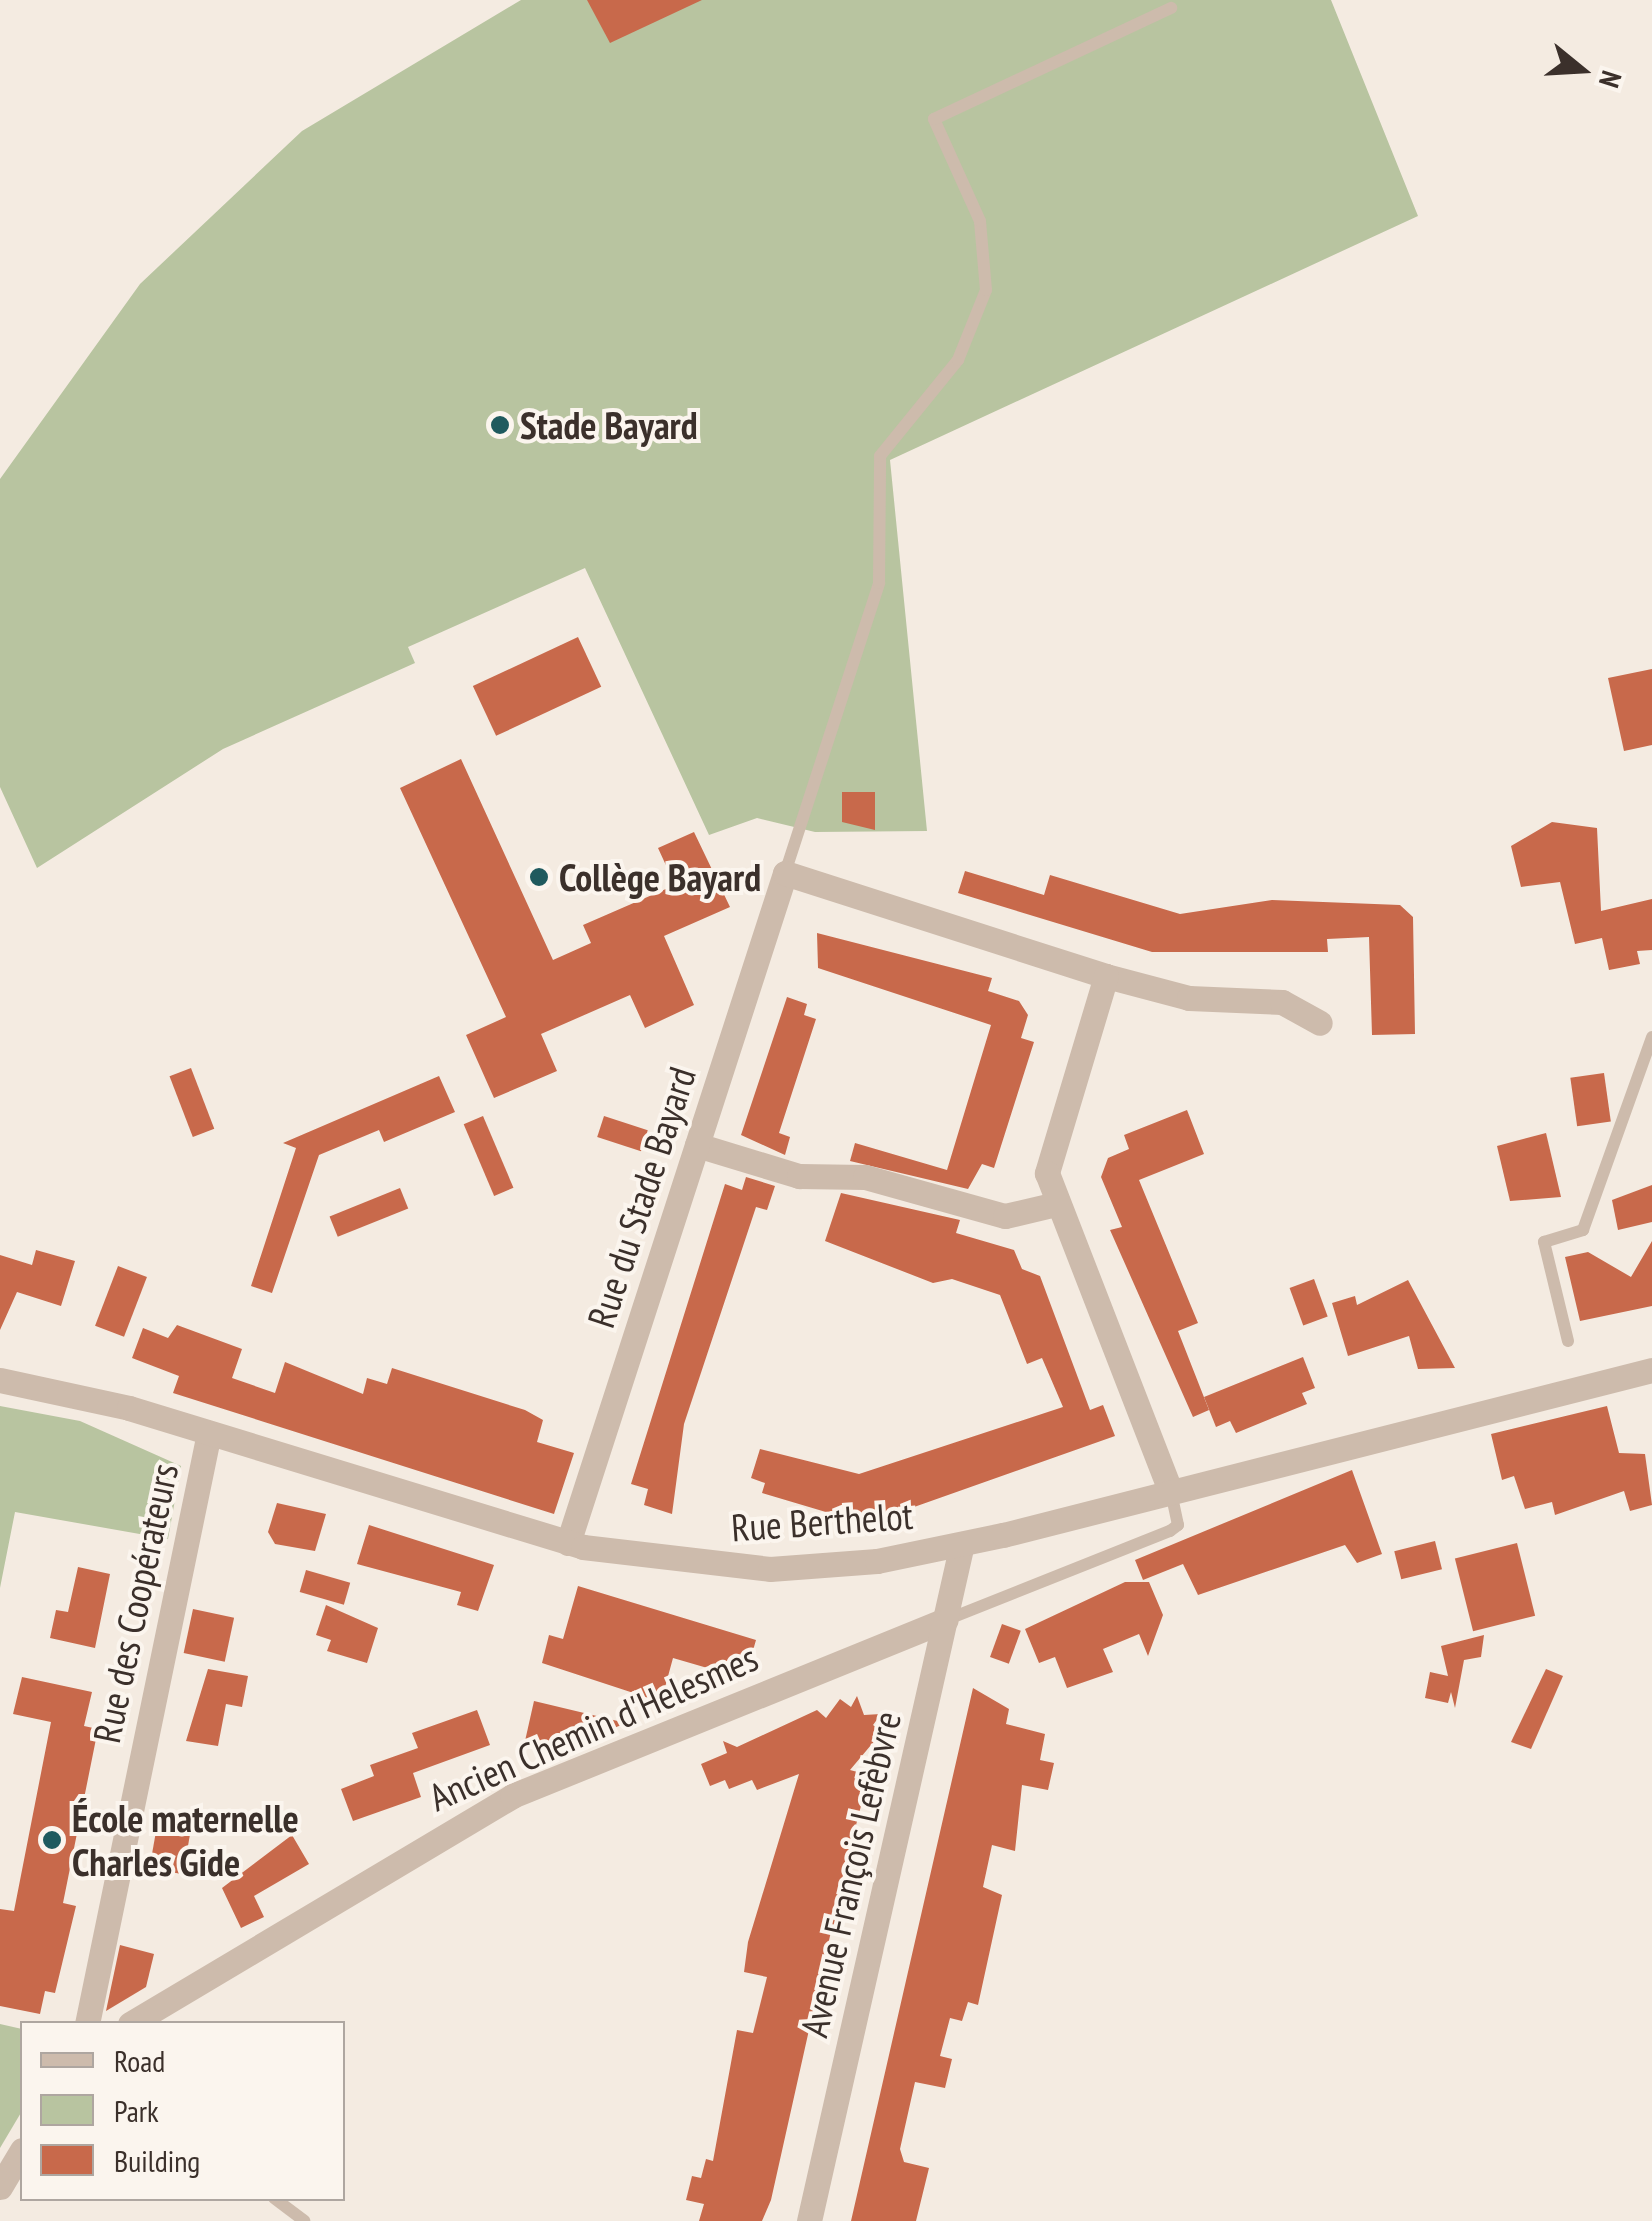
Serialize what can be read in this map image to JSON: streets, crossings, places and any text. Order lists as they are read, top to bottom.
{
  "streets": {
    "street": [
      "Rue du Stade Bayard",
      "Rue Berthelot",
      "Rue des Coopérateurs",
      "Ancien Chemin d'Helesmes",
      "Avenue François Lefèbvre"
    ]
  },
  "crossings": [
    ["Rue du Stade Bayard", "Rue Berthelot"],
    ["Rue Berthelot", "Rue des Coopérateurs"],
    ["Rue Berthelot", "Avenue François Lefèbvre"],
    ["Ancien Chemin d'Helesmes", "Avenue François Lefèbvre"]
  ],
  "places": ["Stade Bayard", "Collège Bayard", "École maternelle Charles Gide"],
  "legend": ["Road", "Park", "Building"],
  "north": "right"
}
